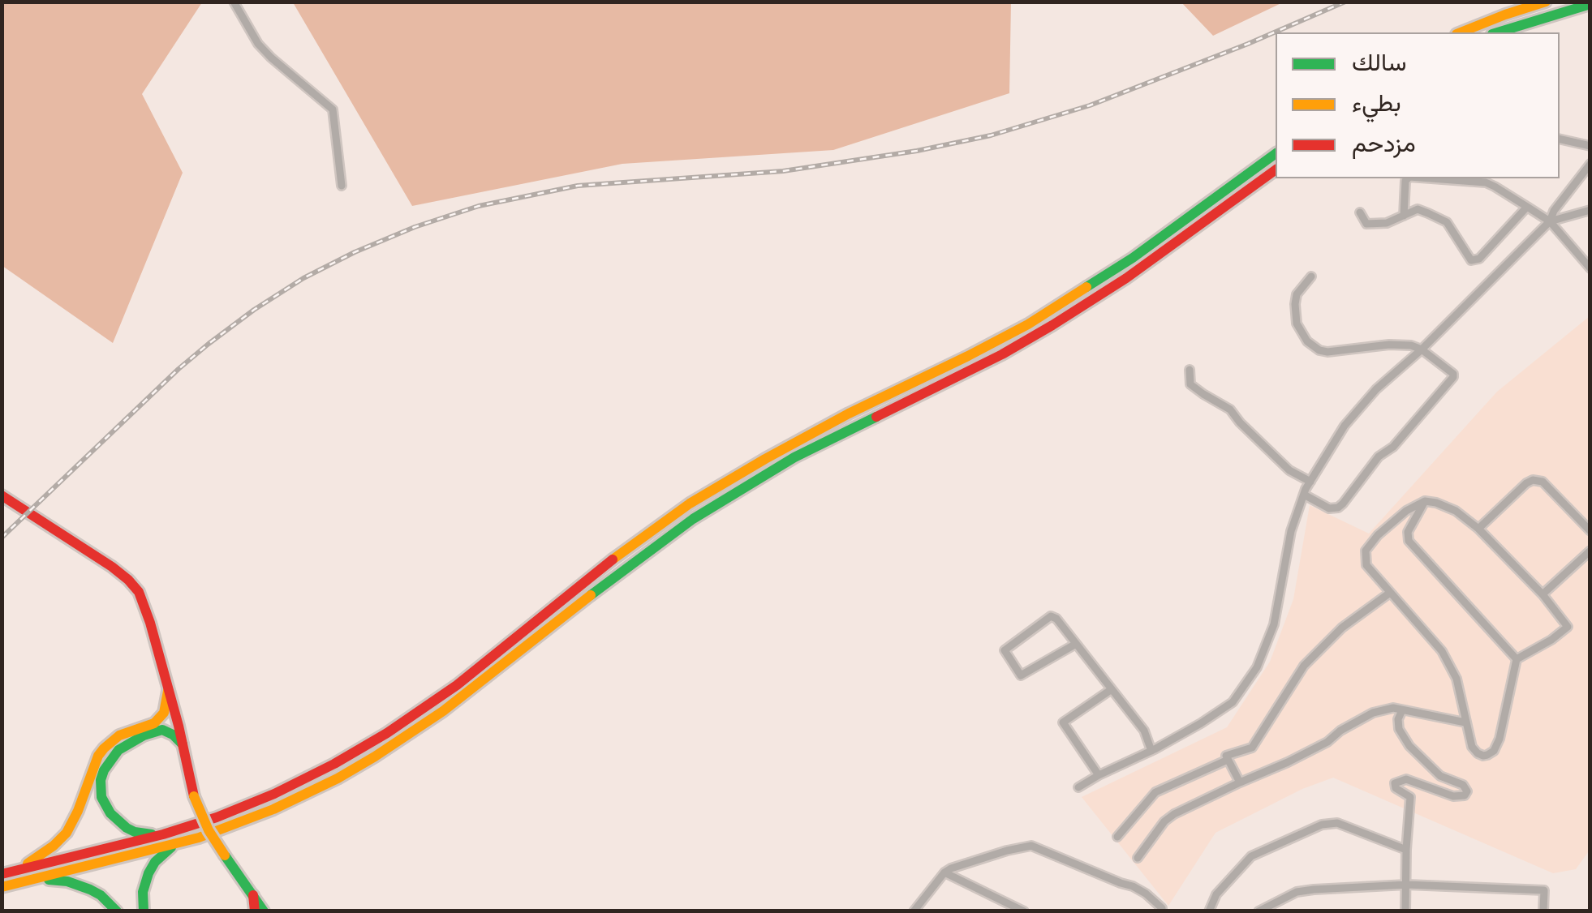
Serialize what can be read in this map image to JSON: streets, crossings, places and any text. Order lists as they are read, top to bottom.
{
  "legend": ["سالك", "بطيء", "مزدحم"]
}
